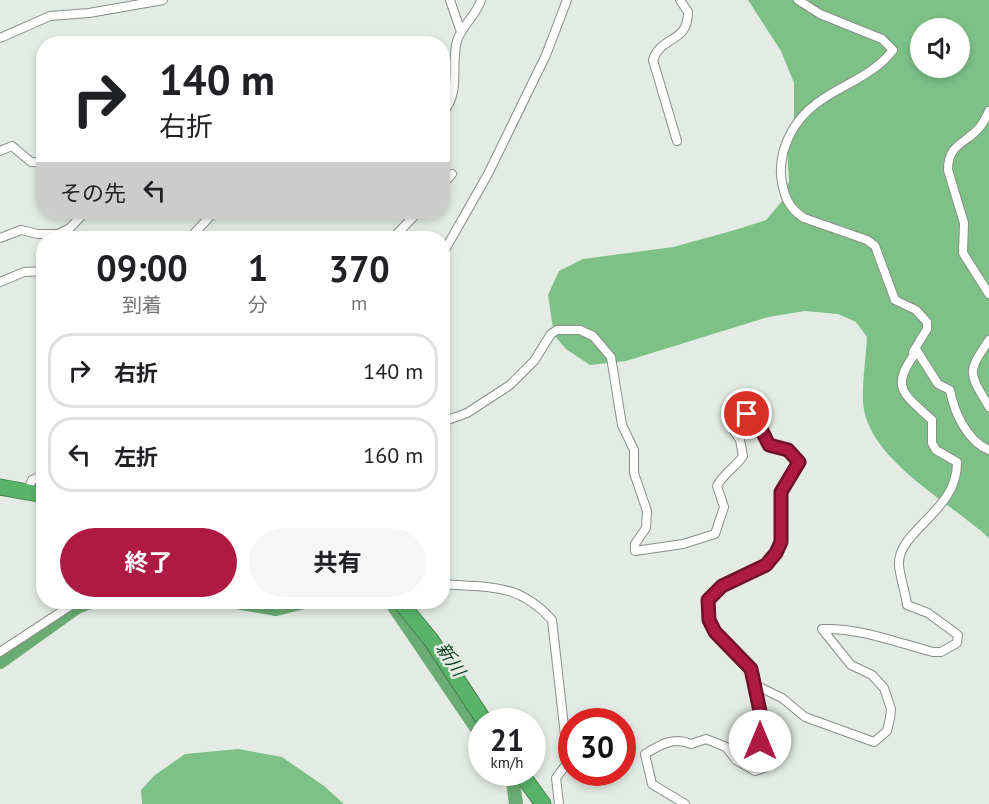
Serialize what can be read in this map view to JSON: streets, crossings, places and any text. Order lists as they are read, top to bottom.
{
  "water": ["新川"],
  "page": {
    "turn": ["140 m", "右折"],
    "then": "その先",
    "eta": [
      "09:00",
      "到着",
      "1",
      "分",
      "370",
      "m"
    ],
    "list": [
      {
        "name": "右折",
        "value": "140 m"
      },
      {
        "name": "左折",
        "value": "160 m"
      }
    ],
    "buttons": ["終了", "共有"],
    "speed": "21 km/h",
    "limit": "30"
  }
}
